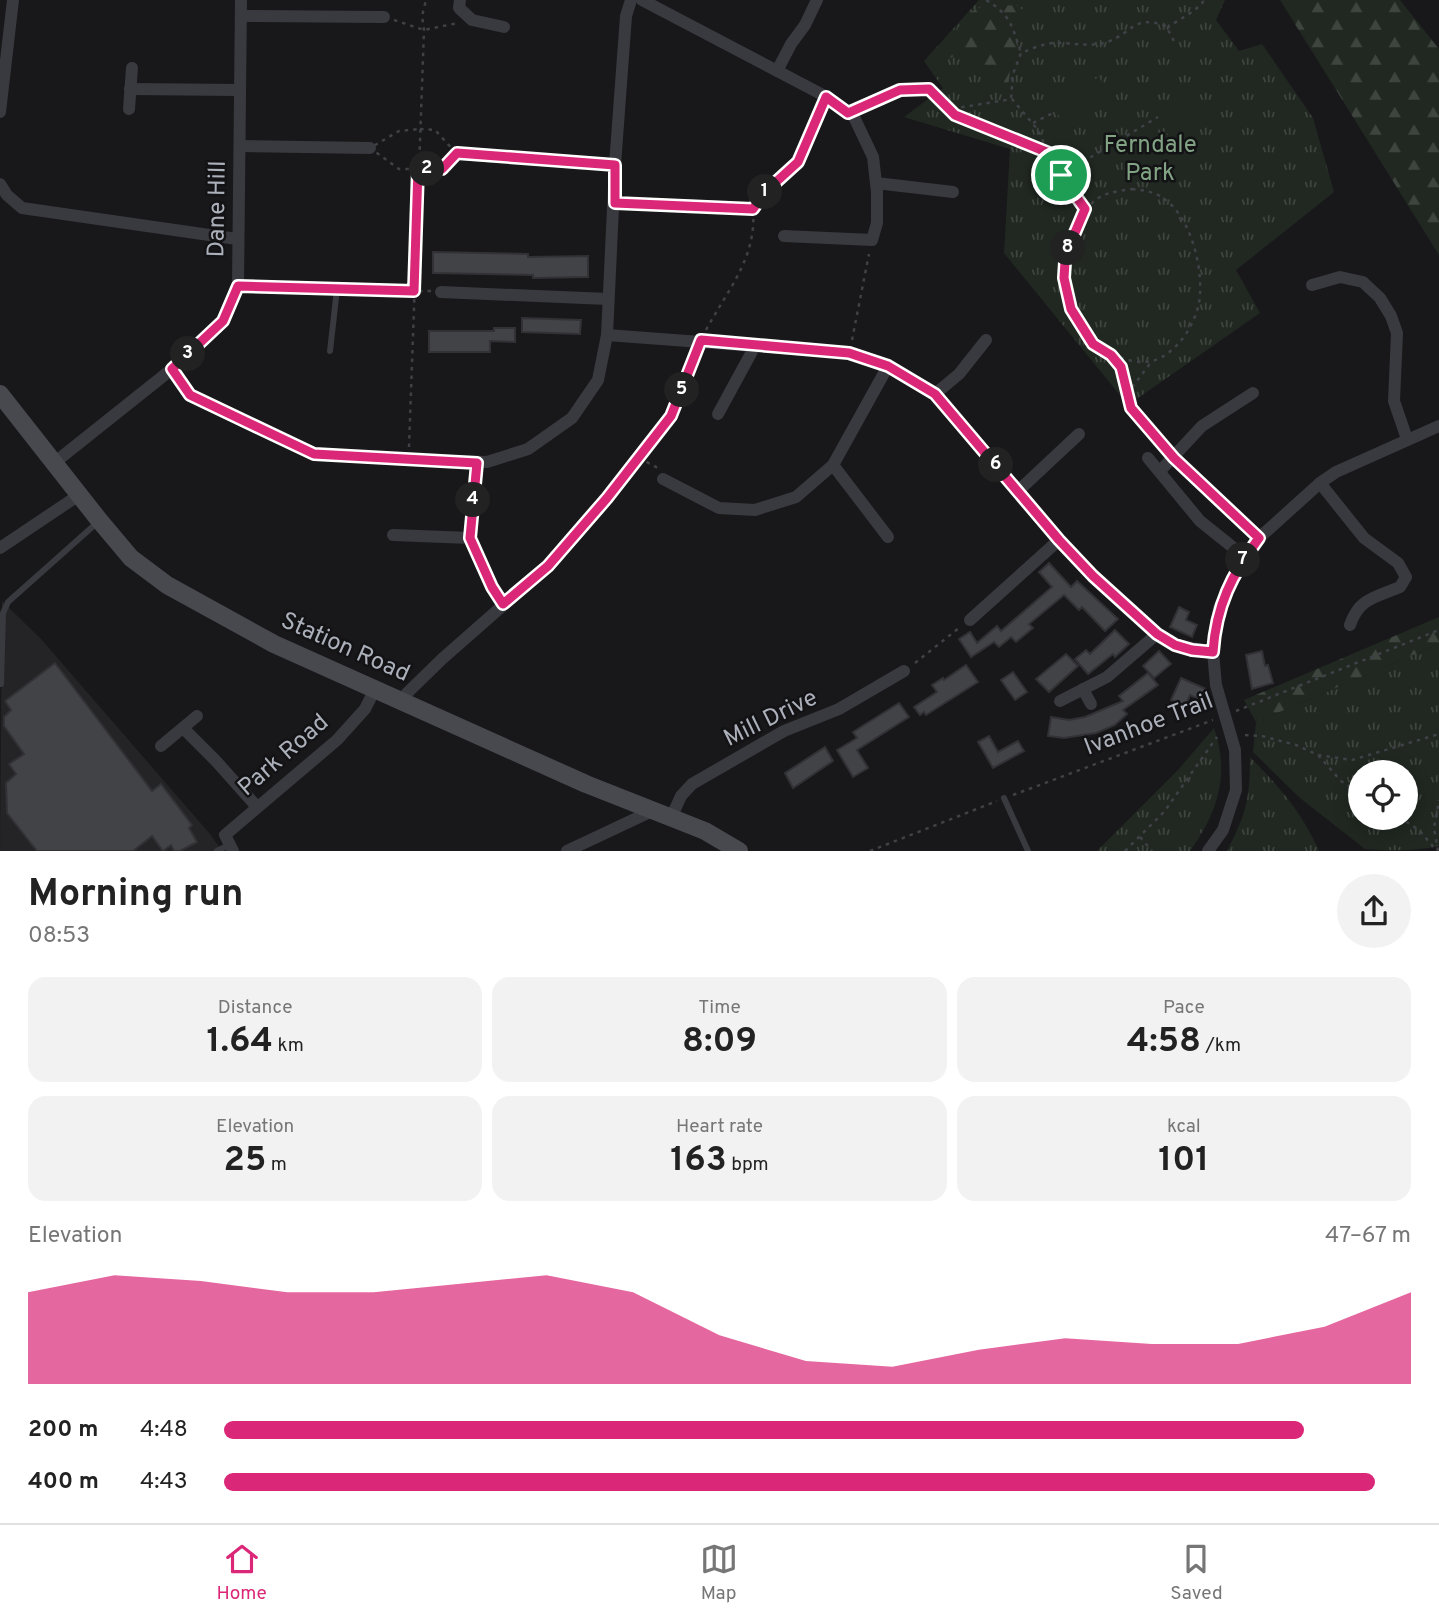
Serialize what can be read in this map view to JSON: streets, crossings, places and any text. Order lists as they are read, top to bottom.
{
  "streets": {
    "street": [
      "Dane Hill",
      "Station Road",
      "Mill Drive",
      "Park Road"
    ],
    "path": ["Ivanhoe Trail"]
  },
  "crossings": [
    ["Dane Hill", "Station Road"],
    ["Station Road", "Mill Drive"],
    ["Station Road", "Park Road"]
  ],
  "parks": ["Ferndale Park"],
  "page": {
    "pins": [
      "2",
      "1",
      "8",
      "3",
      "5",
      "6",
      "4",
      "7"
    ],
    "heading": ["Morning run", "08:53"],
    "stats": [
      ["Distance", "1.64 km"],
      ["Time", "8:09"],
      ["Pace", "4:58 /km"],
      ["Elevation", "25 m"],
      ["Heart rate", "163 bpm"],
      ["kcal", "101"]
    ],
    "chart": ["Elevation", "47–67 m"],
    "list": [
      {
        "name": "200 m",
        "note": "4:48"
      },
      {
        "name": "400 m",
        "note": "4:43"
      }
    ],
    "tabs": ["Home", "Map", "Saved"]
  }
}
